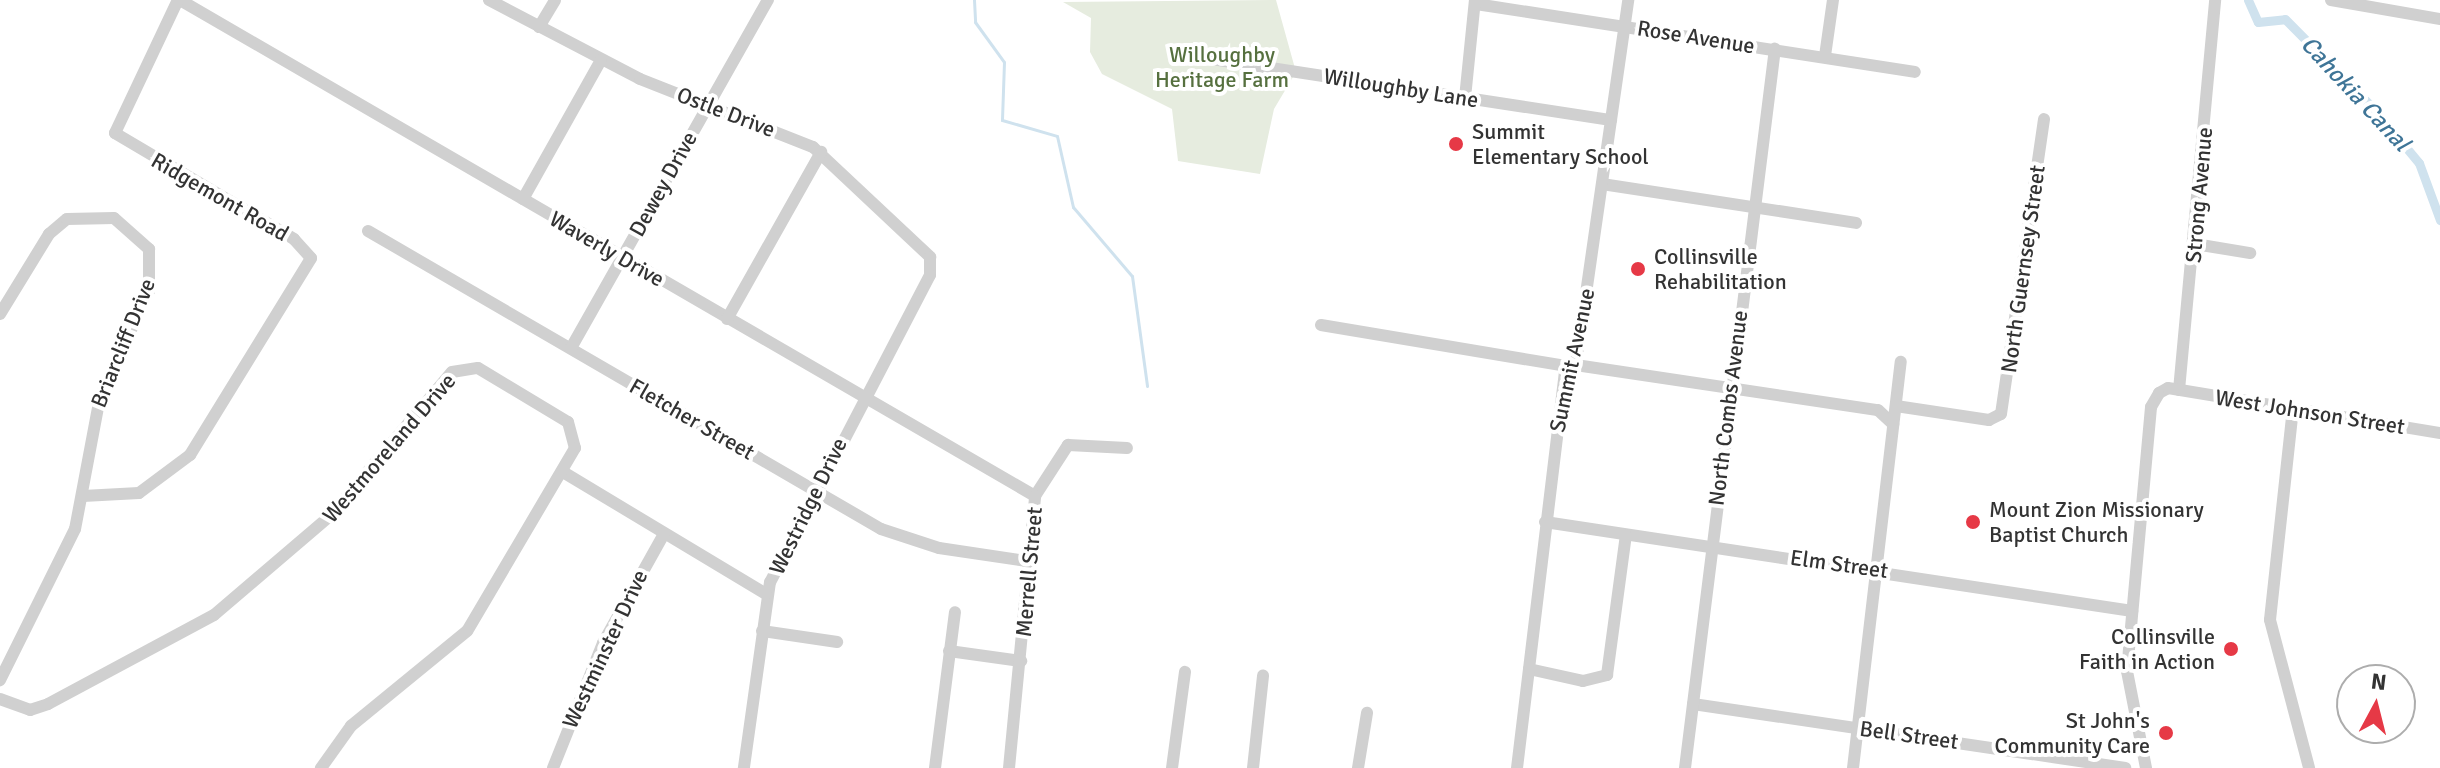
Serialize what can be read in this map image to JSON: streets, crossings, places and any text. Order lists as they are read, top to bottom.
{
  "streets": {
    "street": [
      "Rose Avenue",
      "Willoughby Lane",
      "Ostle Drive",
      "Dewey Drive",
      "Strong Avenue",
      "Ridgemont Road",
      "Waverly Drive",
      "North Guernsey Street",
      "Briarcliff Drive",
      "Summit Avenue",
      "North Combs Avenue",
      "West Johnson Street",
      "Fletcher Street",
      "Westmoreland Drive",
      "Westridge Drive",
      "Elm Street",
      "Merrell Street",
      "Westminster Drive",
      "Bell Street"
    ]
  },
  "crossings": [
    ["Rose Avenue", "Summit Avenue"],
    ["Rose Avenue", "North Combs Avenue"],
    ["Willoughby Lane", "Summit Avenue"],
    ["Ostle Drive", "Dewey Drive"],
    ["Ostle Drive", "Westridge Drive"],
    ["Dewey Drive", "Waverly Drive"],
    ["Dewey Drive", "Fletcher Street"],
    ["Strong Avenue", "West Johnson Street"],
    ["Ridgemont Road", "Waverly Drive"],
    ["Ridgemont Road", "Briarcliff Drive"],
    ["Waverly Drive", "Westridge Drive"],
    ["Waverly Drive", "Merrell Street"],
    ["Summit Avenue", "Elm Street"],
    ["North Combs Avenue", "Elm Street"],
    ["North Combs Avenue", "Bell Street"],
    ["Fletcher Street", "Westridge Drive"],
    ["Fletcher Street", "Merrell Street"]
  ],
  "water": ["Cahokia Canal"],
  "parks": ["Willoughby Heritage Farm"],
  "places": [
    "Summit Elementary School",
    "Collinsville Rehabilitation",
    "Mount Zion Missionary Baptist Church",
    "Collinsville Faith in Action",
    "St John's Community Care"
  ],
  "north": "top"
}
